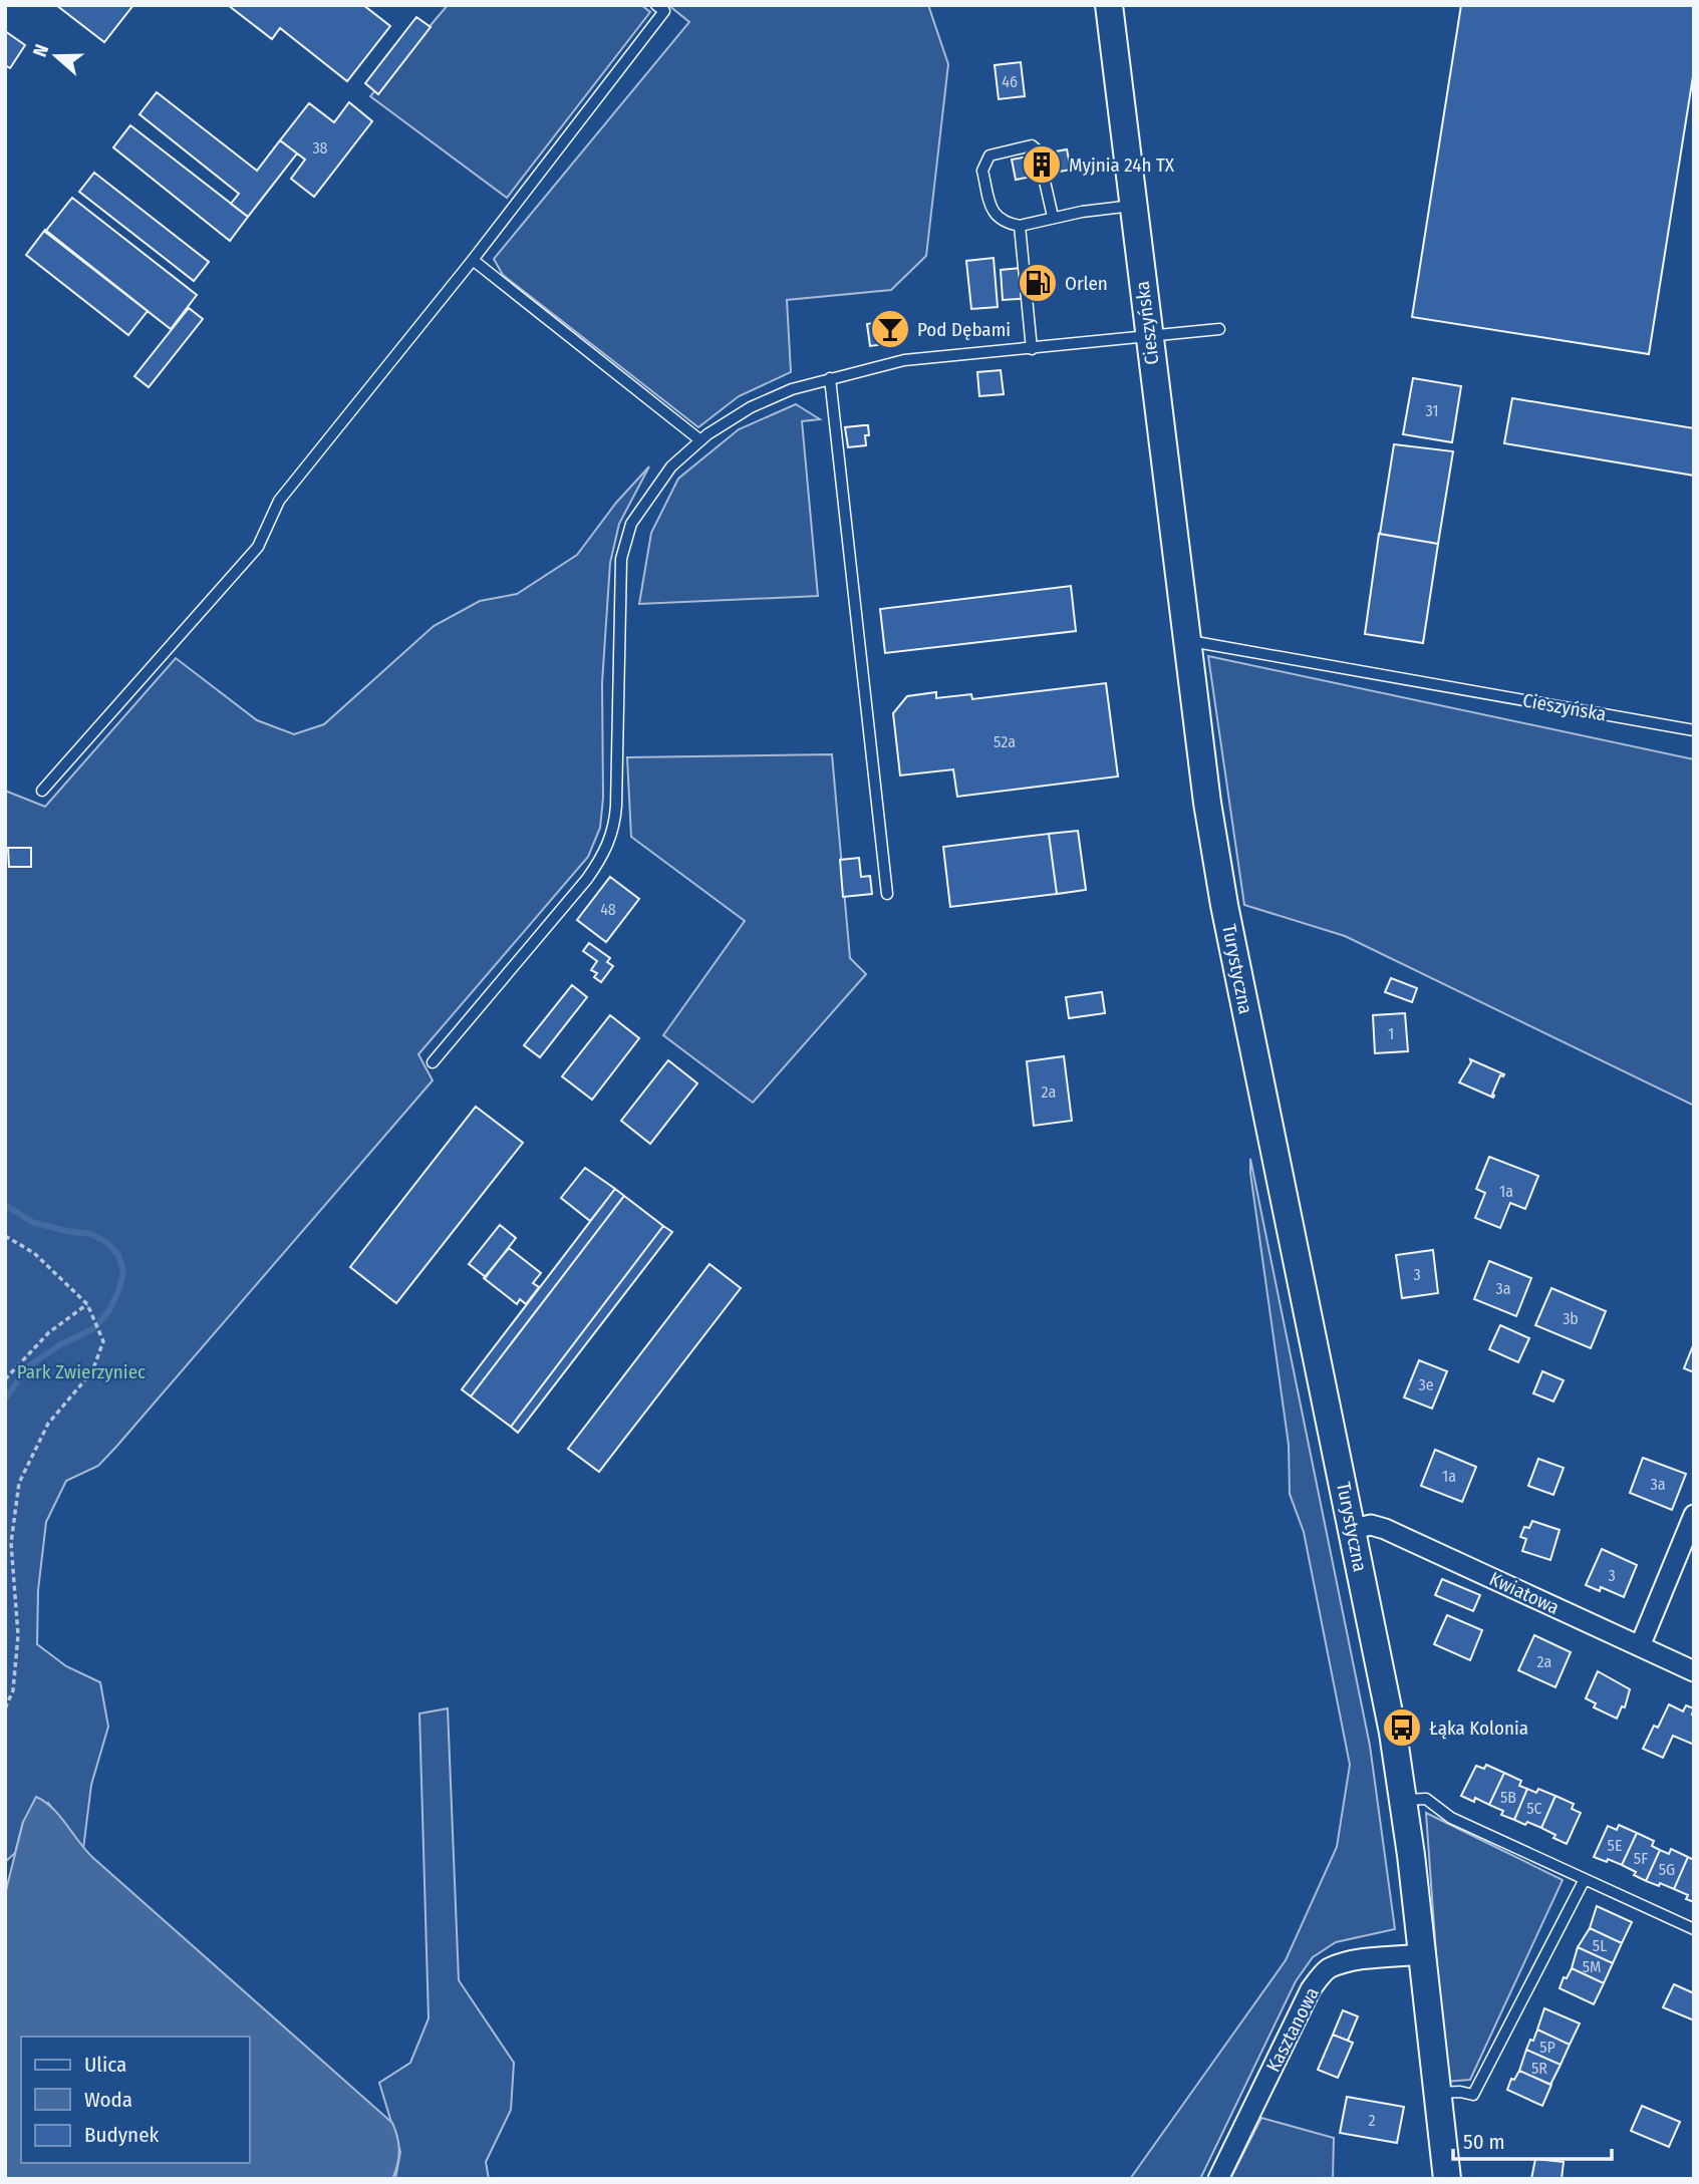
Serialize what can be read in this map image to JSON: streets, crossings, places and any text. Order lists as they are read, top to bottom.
{
  "streets": {
    "main road": ["Cieszyńska", "Turystyczna"],
    "street": ["Kwiatowa", "Kasztanowa"]
  },
  "crossings": [
    ["Cieszyńska", "Turystyczna"],
    ["Turystyczna", "Kwiatowa"],
    ["Turystyczna", "Kasztanowa"]
  ],
  "parks": ["Park Zwierzyniec"],
  "places": {
    "building": ["Myjnia 24h TX"],
    "fuel station": ["Orlen"],
    "bar": ["Pod Dębami"],
    "bus stop": ["Łąka Kolonia"]
  },
  "house_numbers": [
    "46",
    "38",
    "31",
    "52a",
    "48",
    "1",
    "2a",
    "1a",
    "3",
    "3a",
    "3b",
    "3e",
    "1a",
    "3a",
    "3",
    "2a",
    "5B",
    "5C",
    "5E",
    "5F",
    "5G",
    "5L",
    "5M",
    "5P",
    "5R",
    "2"
  ],
  "legend": ["Ulica", "Woda", "Budynek"],
  "scale_bar": "50 m",
  "north": "left"
}
